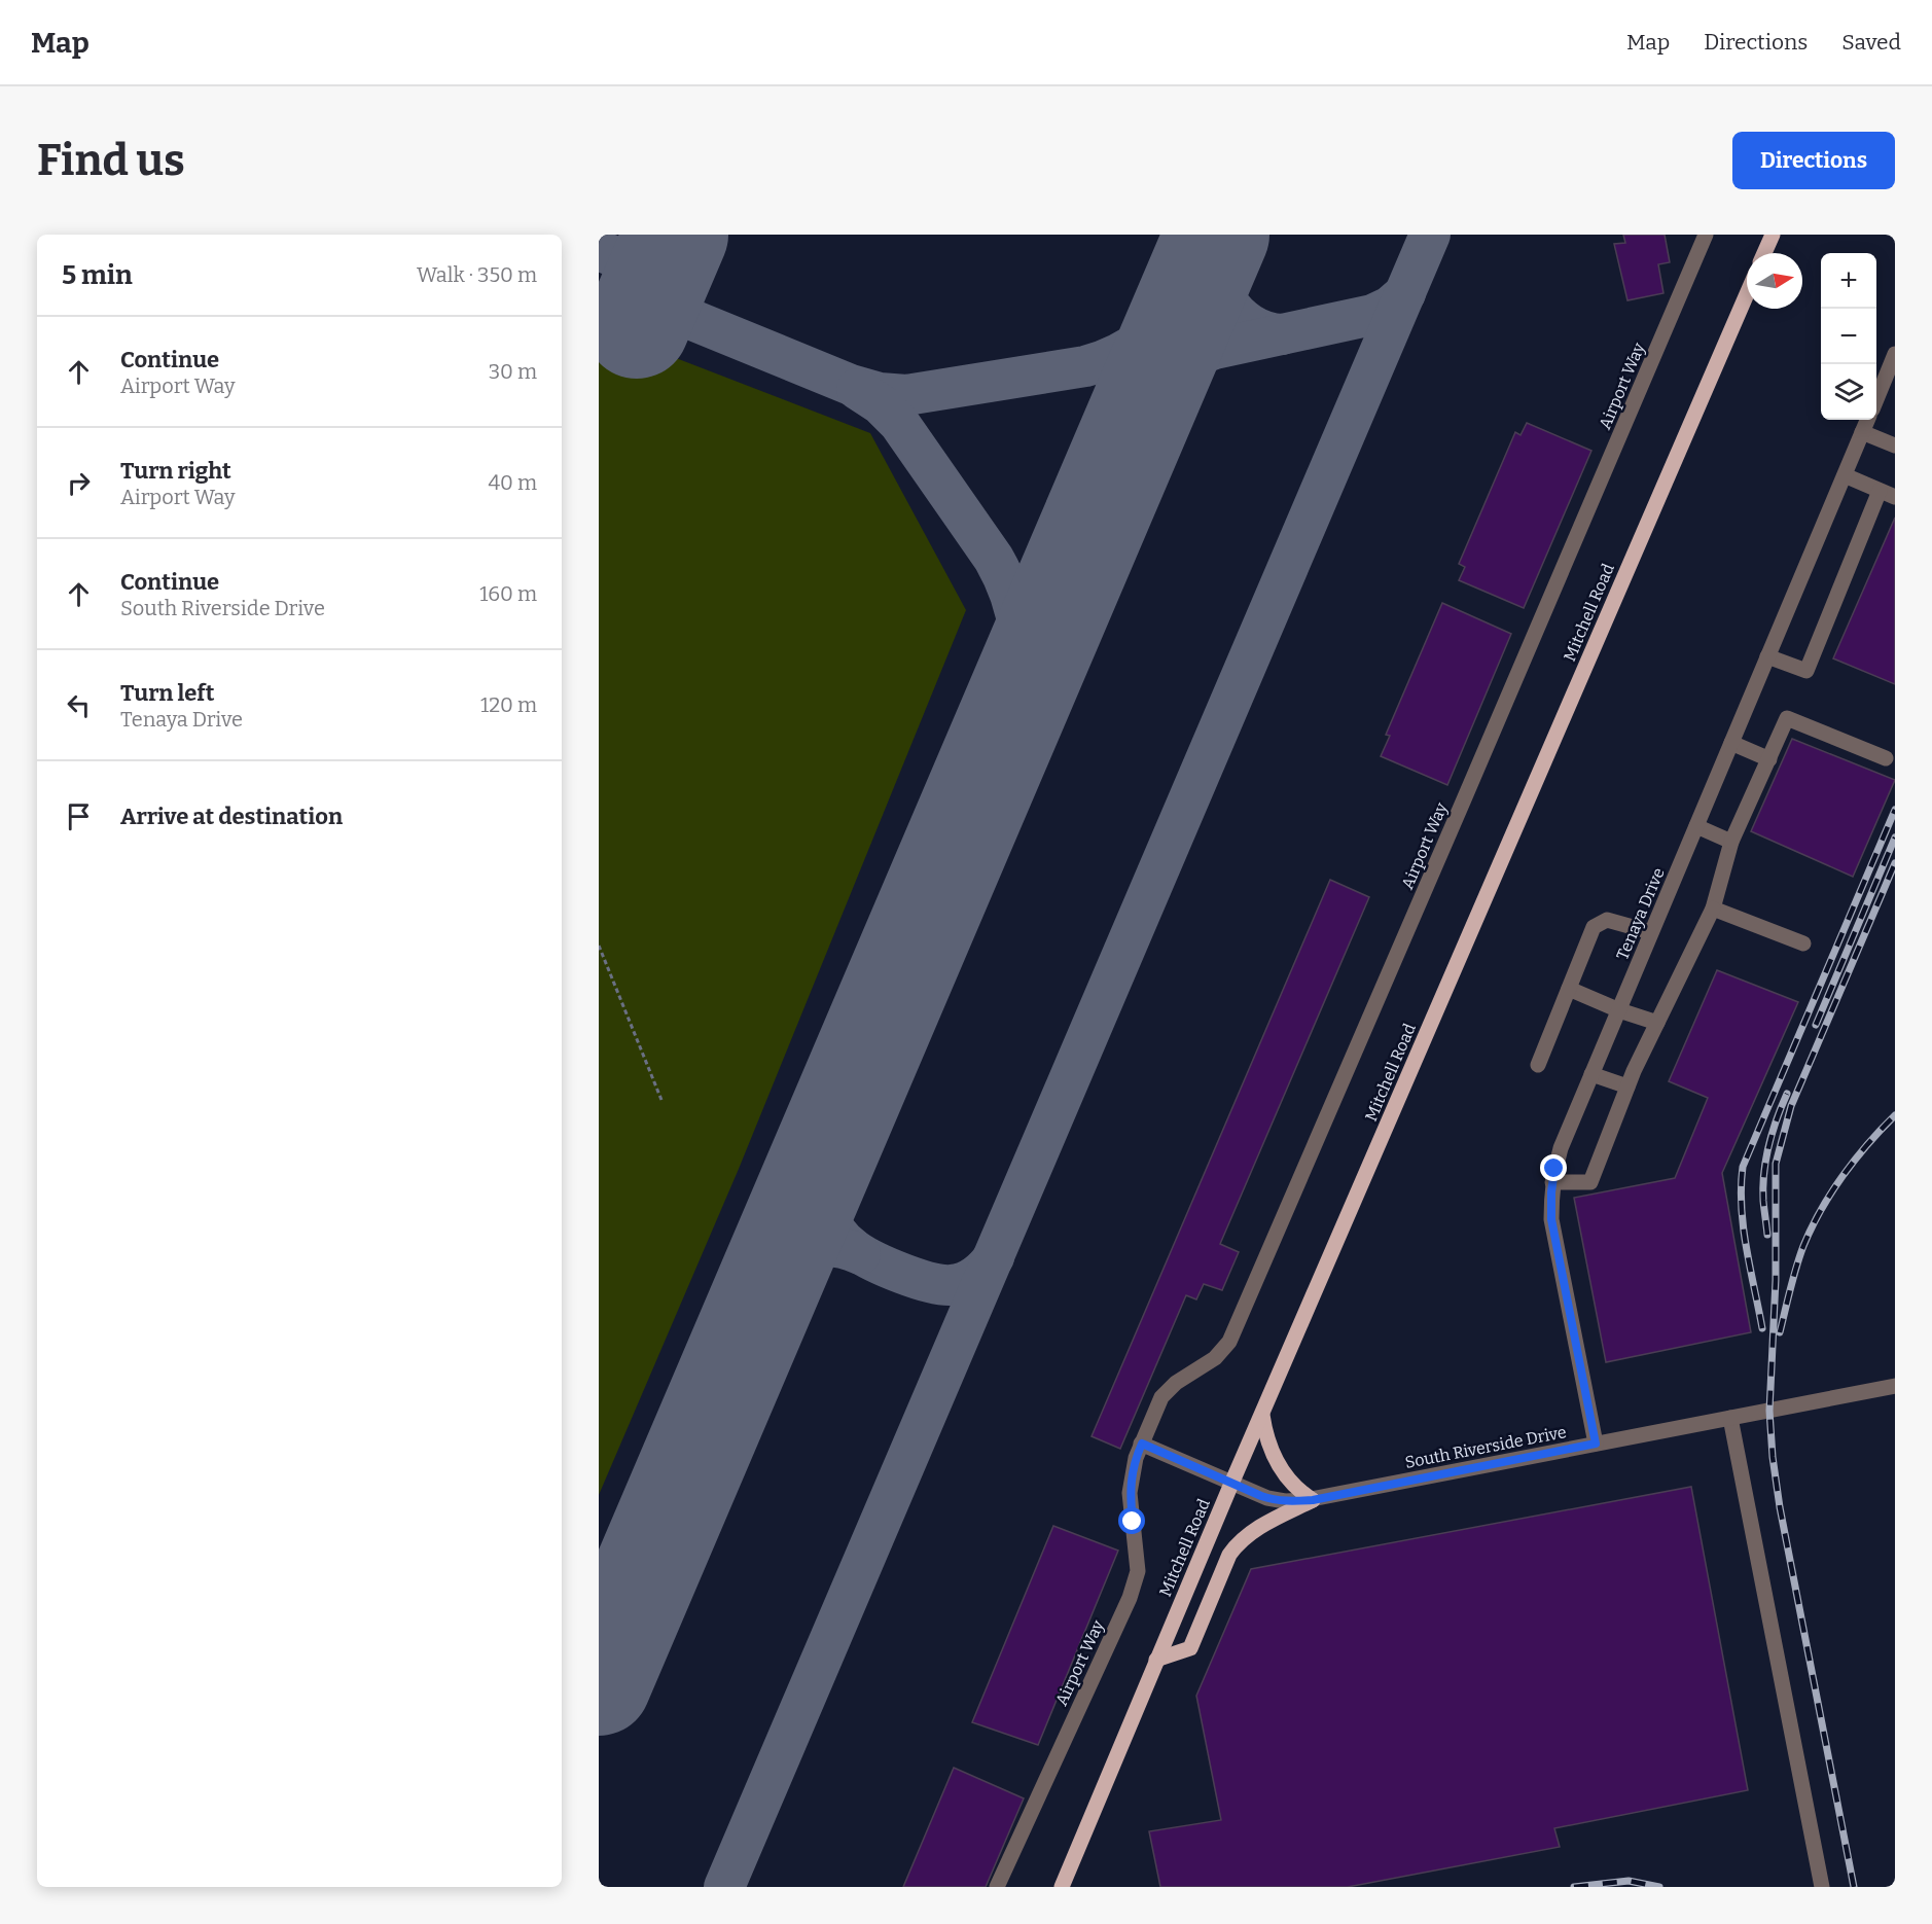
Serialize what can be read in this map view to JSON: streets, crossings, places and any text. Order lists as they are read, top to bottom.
{
  "streets": {
    "main road": ["Mitchell Road"],
    "street": ["Airport Way", "Tenaya Drive", "South Riverside Drive"]
  },
  "crossings": [
    ["Mitchell Road", "South Riverside Drive"],
    ["Tenaya Drive", "South Riverside Drive"]
  ],
  "north": "right",
  "page": {
    "header": "Map",
    "nav": ["Map", "Directions", "Saved"],
    "buttons": "Directions",
    "title": "Find us",
    "heading": ["5 min", "Walk · 350 m"],
    "map_buttons": ["+", "−"],
    "list": [
      ["Continue", "Airport Way", "30 m"],
      ["Turn right", "Airport Way", "40 m"],
      ["Continue", "South Riverside Drive", "160 m"],
      ["Turn left", "Tenaya Drive", "120 m"],
      "Arrive at destination"
    ]
  }
}
